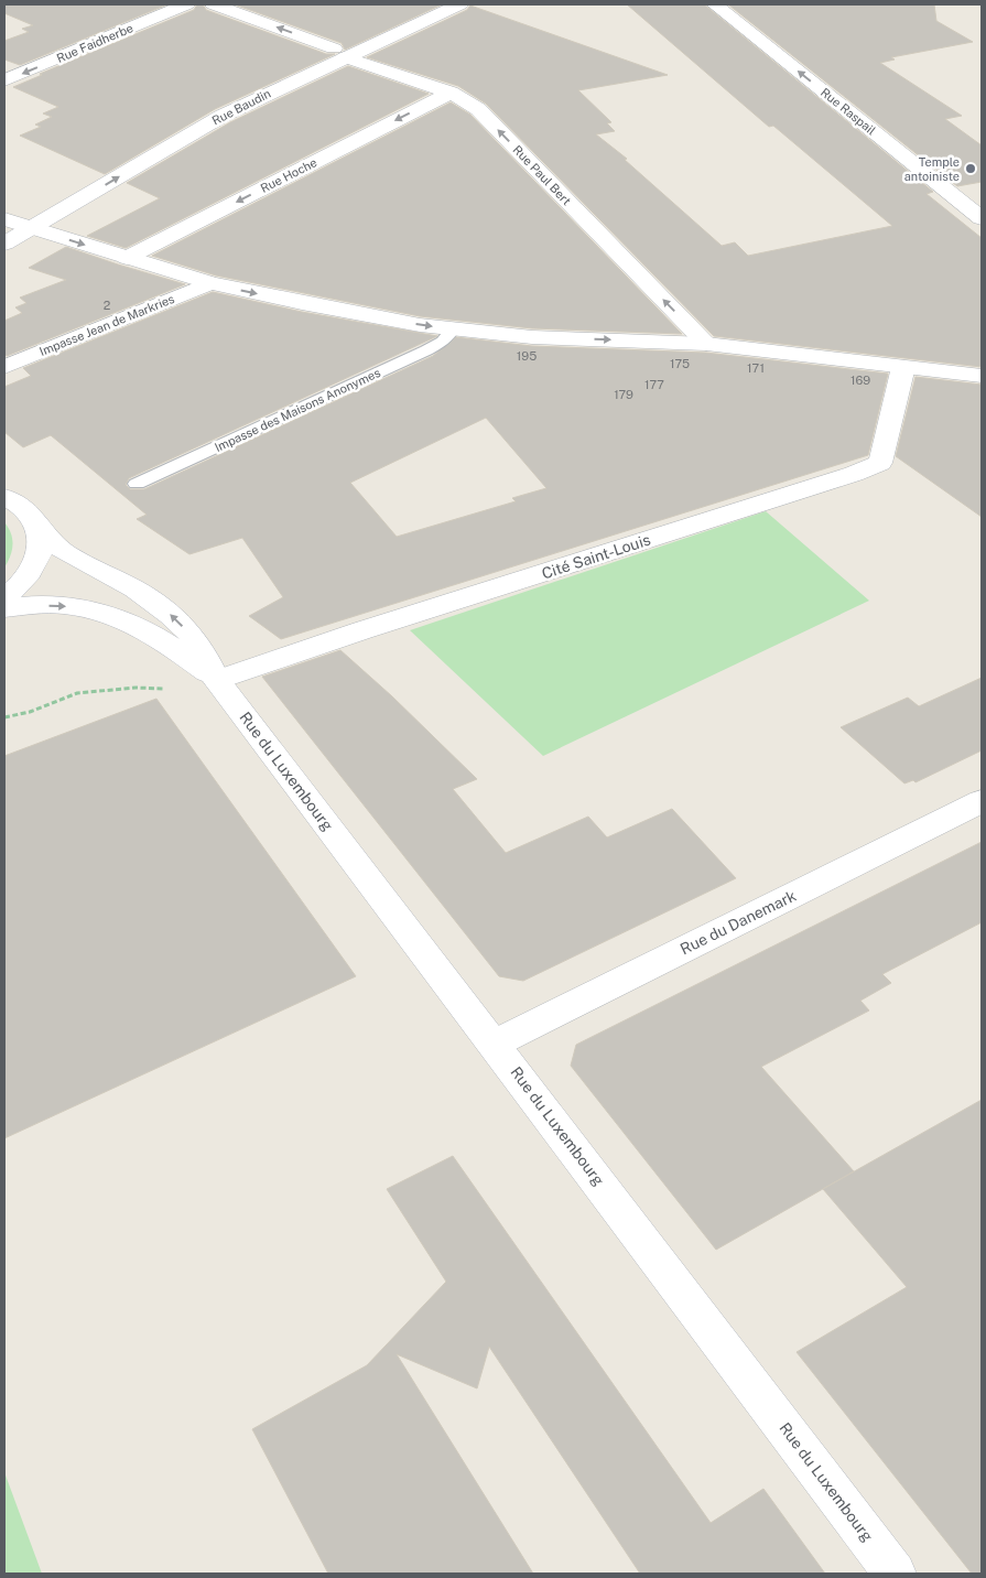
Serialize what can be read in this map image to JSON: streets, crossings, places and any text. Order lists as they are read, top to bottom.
{
  "streets": {
    "street": [
      "Rue Faidherbe",
      "Rue Baudin",
      "Rue Raspail",
      "Rue Hoche",
      "Rue Paul Bert",
      "Impasse Jean de Markries",
      "Cité Saint-Louis",
      "Rue du Luxembourg",
      "Rue du Danemark"
    ],
    "lane": ["Impasse des Maisons Anonymes"]
  },
  "crossings": [
    ["Rue Baudin", "Rue Paul Bert"],
    ["Rue Hoche", "Rue Paul Bert"],
    ["Cité Saint-Louis", "Rue du Luxembourg"],
    ["Rue du Luxembourg", "Rue du Danemark"]
  ],
  "one_way": [
    "Rue Faidherbe",
    "Rue Raspail",
    "Rue Hoche",
    "Rue Paul Bert"
  ],
  "places": ["Temple antoiniste"],
  "house_numbers": [
    "2",
    "195",
    "175",
    "171",
    "169",
    "177",
    "179"
  ]
}
